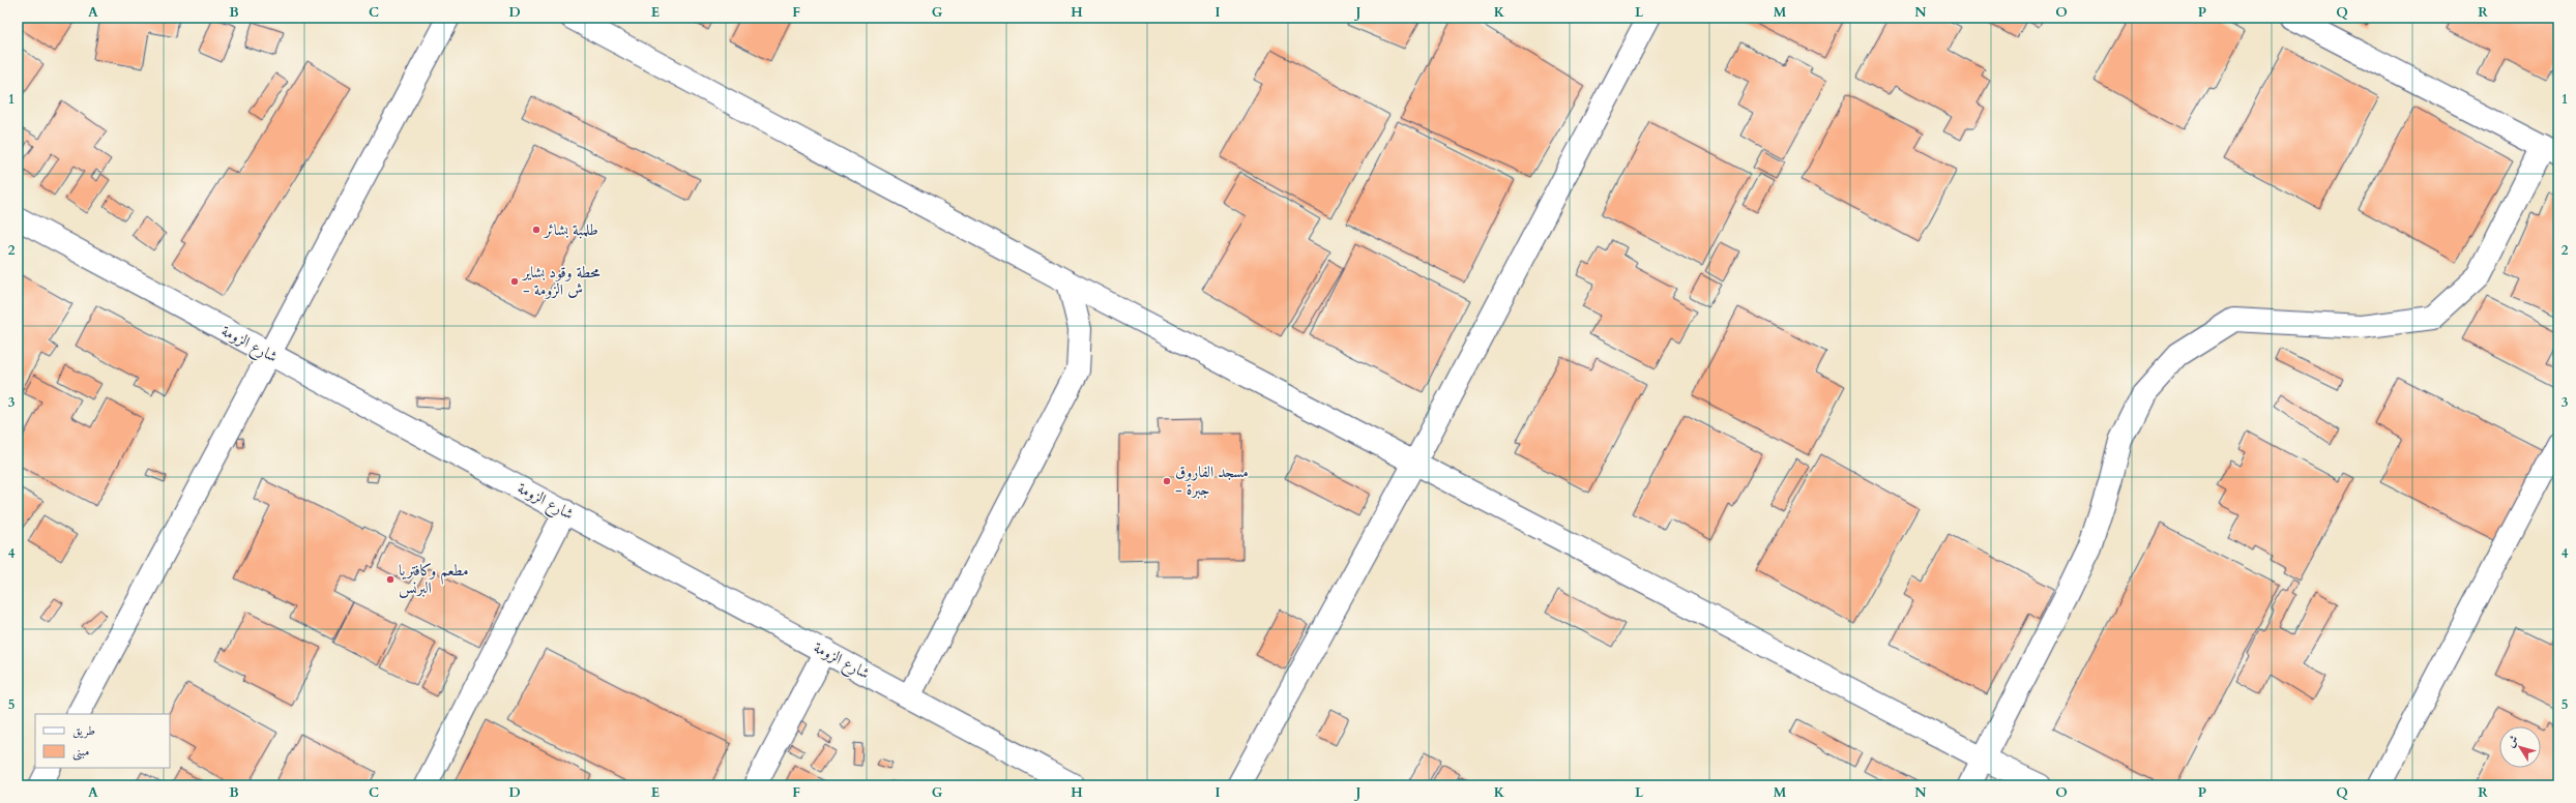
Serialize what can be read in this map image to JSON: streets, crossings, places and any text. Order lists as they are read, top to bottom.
{
  "streets": {
    "street": ["شارع الزومة"]
  },
  "places": [
    "طلمبة بشائر",
    "محطة وقود بشاير - ش الزومة",
    "مسجد الفاروق - جبرة",
    "مطعم وكافتريا البرنس"
  ],
  "legend": ["طريق", "مبنى"],
  "north": "top left",
  "grid": {
    "columns": [
      "A",
      "B",
      "C",
      "D",
      "E",
      "F",
      "G",
      "H",
      "I",
      "J",
      "K",
      "L",
      "M",
      "N",
      "O",
      "P",
      "Q",
      "R"
    ],
    "rows": [
      "1",
      "2",
      "3",
      "4",
      "5"
    ]
  }
}
